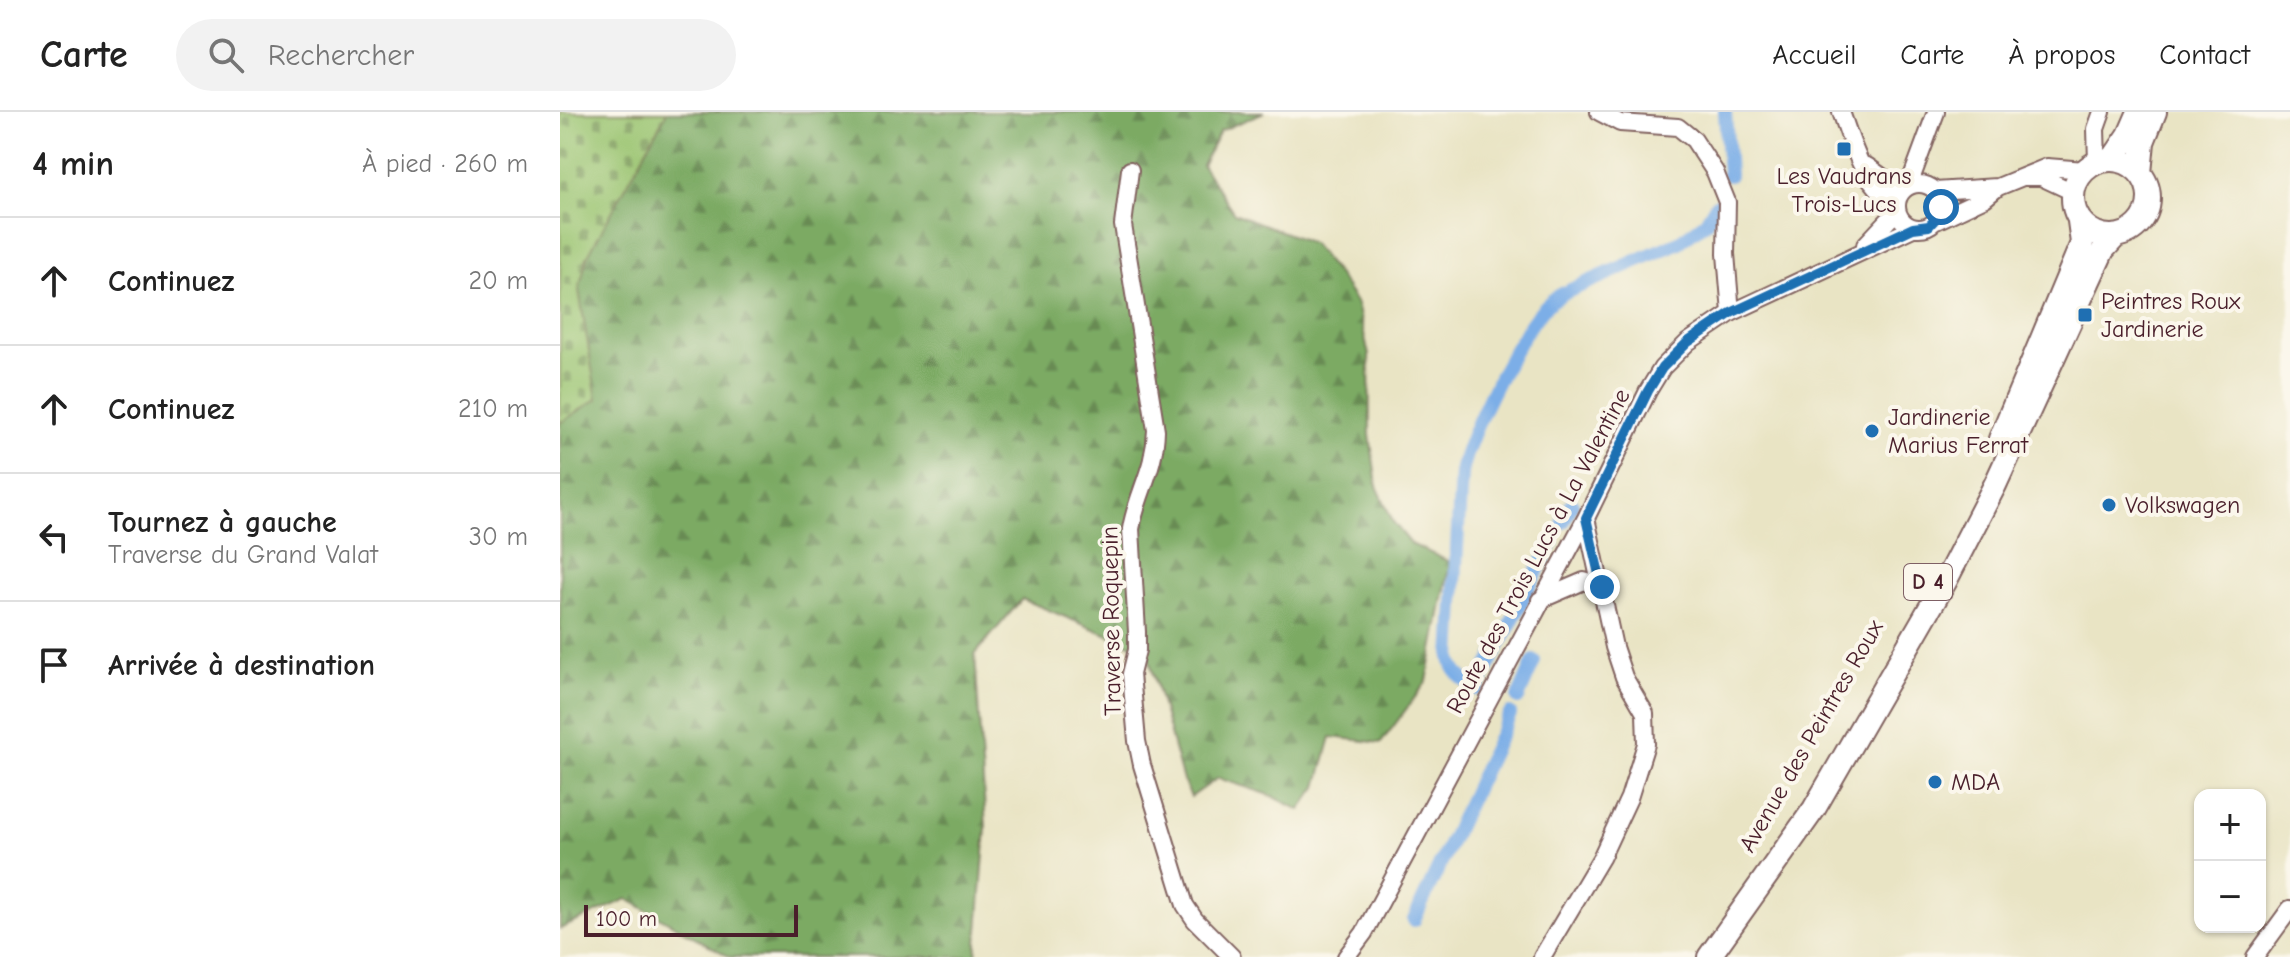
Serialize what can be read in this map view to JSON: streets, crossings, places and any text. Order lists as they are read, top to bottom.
{
  "streets": {
    "main road": ["D 4", "Avenue des Peintres Roux"],
    "street": ["Route des Trois Lucs à La Valentine", "Traverse Roquepin"]
  },
  "places": {
    "transit": ["Les Vaudrans Trois-Lucs", "Peintres Roux Jardinerie"],
    "other": ["Jardinerie Marius Ferrat", "Volkswagen", "MDA"]
  },
  "scale_bar": "100 m",
  "page": {
    "header": "Carte",
    "search": "Rechercher",
    "nav": [
      "Accueil",
      "Carte",
      "À propos",
      "Contact"
    ],
    "heading": ["4 min", "À pied · 260 m"],
    "list": [
      ["Continuez", "20 m"],
      ["Continuez", "210 m"],
      ["Tournez à gauche", "Traverse du Grand Valat", "30 m"],
      "Arrivée à destination"
    ],
    "map_buttons": ["+", "−"],
    "scale": "100 m"
  }
}
